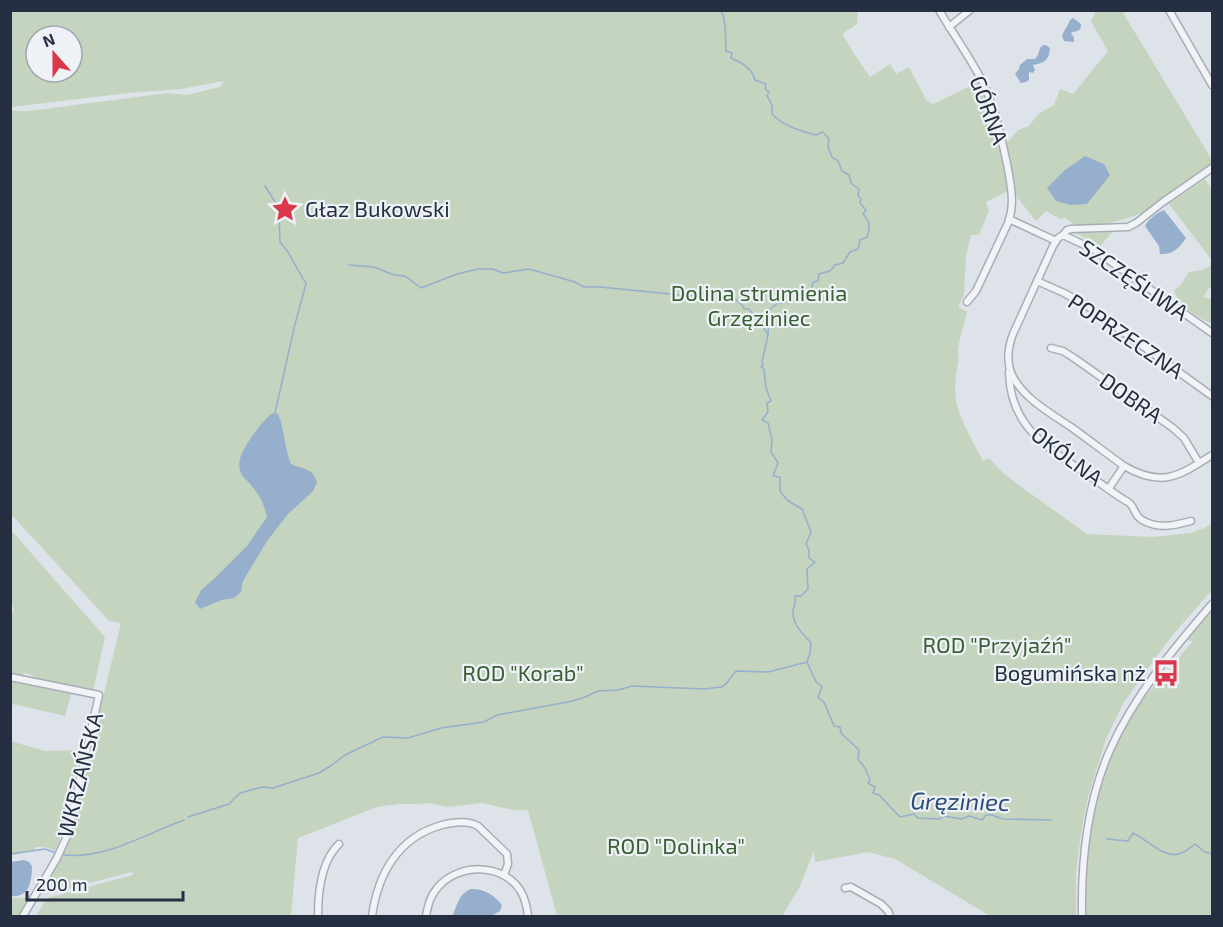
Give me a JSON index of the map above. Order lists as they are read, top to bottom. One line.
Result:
{"streets":{"street":["GÓRNA","SZCZĘŚLIWA","POPRZECZNA","DOBRA","OKÓLNA","WKRZAŃSKA"]},"crossings":[["SZCZĘŚLIWA","OKÓLNA"],["POPRZECZNA","OKÓLNA"],["DOBRA","OKÓLNA"]],"water":["Gręziniec"],"parks":["Dolina strumienia Grzęziniec","ROD \"Przyjaźń\"","ROD \"Korab\"","ROD \"Dolinka\""],"places":{"place":["Głaz Bukowski"],"bus stop":["Bogumińska nż"]},"scale_bar":"200 m","north":"top"}
